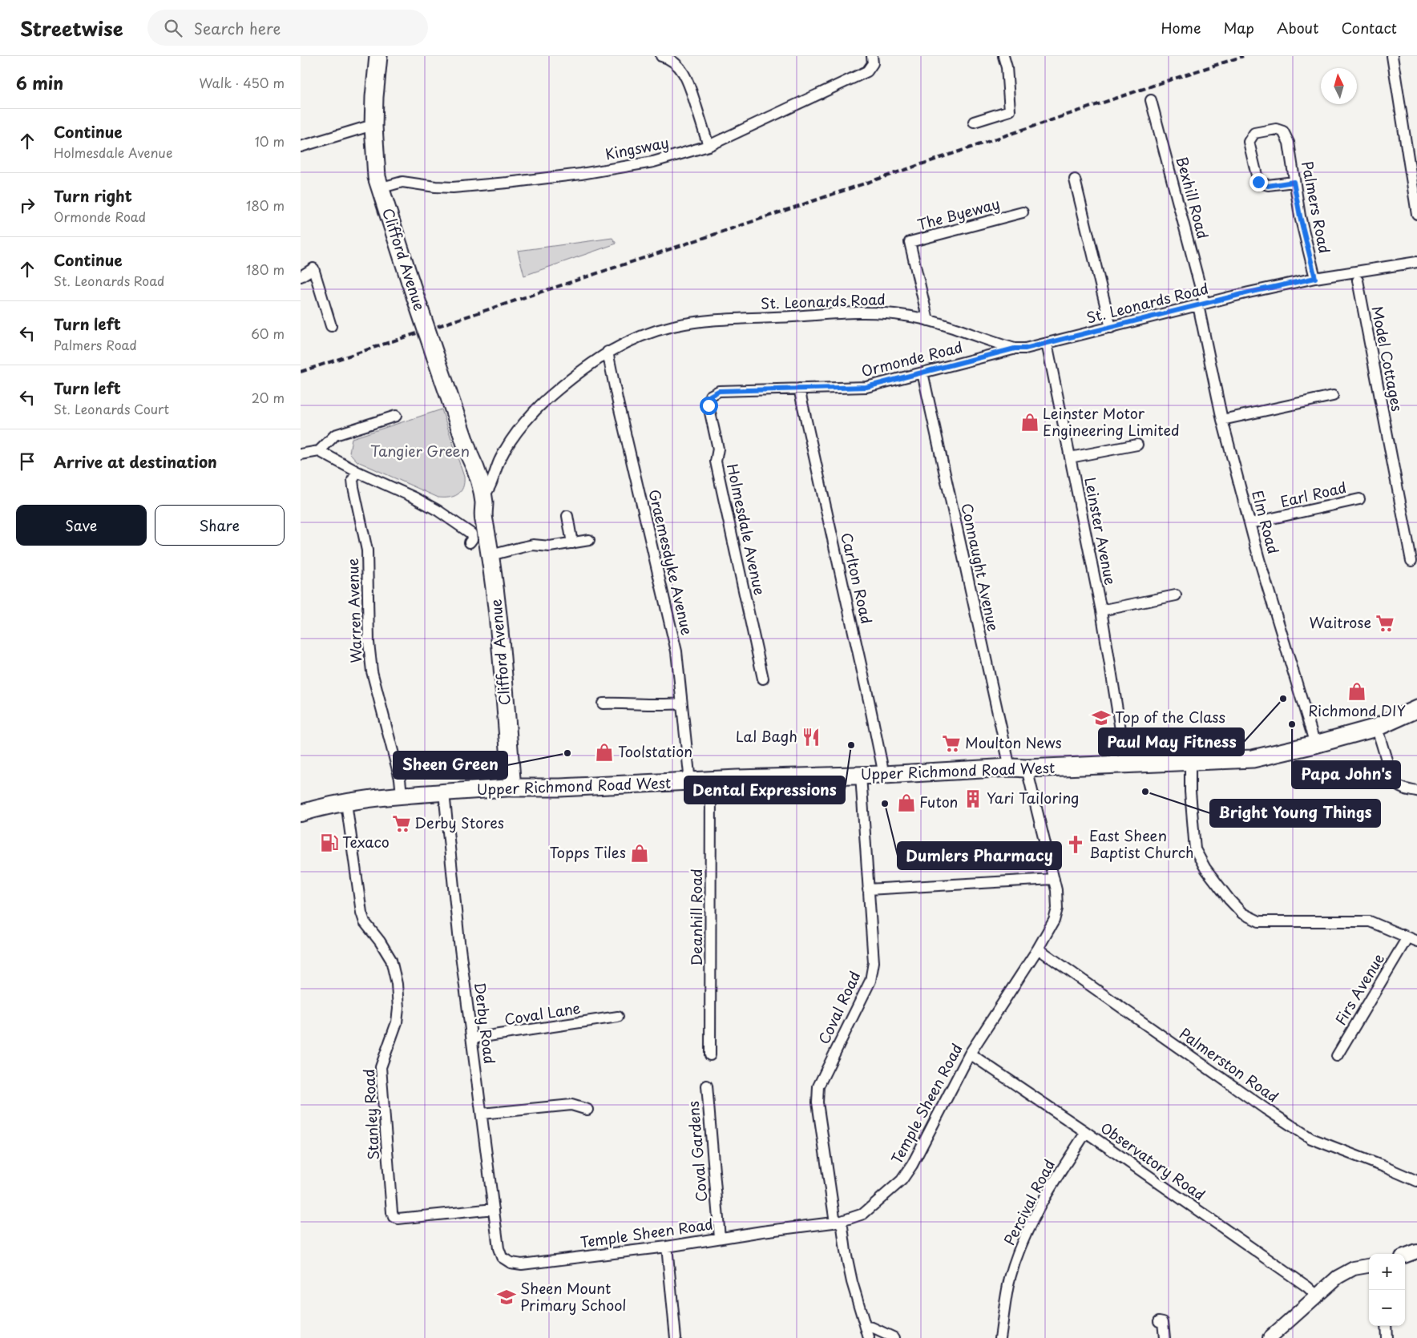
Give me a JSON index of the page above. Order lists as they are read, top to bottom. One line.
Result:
{"streets":{"highway":["Clifford Avenue","Upper Richmond Road West"],"street":["Kingsway","Bexhill Road","Palmers Road","The Byeway","St. Leonards Road","Model Cottages","Ormonde Road","Earl Road","Elm Road","Holmesdale Avenue","Leinster Avenue","Graemesdyke Avenue","Connaught Avenue","Carlton Road","Warren Avenue","Deanhill Road","Firs Avenue","Coval Road","Coval Lane","Derby Road","Palmerston Road","Temple Sheen Road","Stanley Road","Coval Gardens","Observatory Road","Percival Road"]},"crossings":[["Kingsway","Clifford Avenue"],["Bexhill Road","St. Leonards Road"],["Bexhill Road","Elm Road"],["Palmers Road","St. Leonards Road"],["The Byeway","St. Leonards Road"],["Clifford Avenue","St. Leonards Road"],["Clifford Avenue","Upper Richmond Road West"],["St. Leonards Road","Ormonde Road"],["St. Leonards Road","Elm Road"],["St. Leonards Road","Leinster Avenue"],["St. Leonards Road","Graemesdyke Avenue"],["Ormonde Road","Holmesdale Avenue"],["Ormonde Road","Connaught Avenue"],["Ormonde Road","Carlton Road"],["Earl Road","Elm Road"],["Elm Road","Upper Richmond Road West"],["Leinster Avenue","Upper Richmond Road West"],["Graemesdyke Avenue","Upper Richmond Road West"],["Connaught Avenue","Upper Richmond Road West"],["Connaught Avenue","Temple Sheen Road"],["Carlton Road","Upper Richmond Road West"],["Warren Avenue","Upper Richmond Road West"],["Upper Richmond Road West","Deanhill Road"],["Upper Richmond Road West","Coval Road"],["Upper Richmond Road West","Derby Road"],["Upper Richmond Road West","Temple Sheen Road"],["Upper Richmond Road West","Stanley Road"],["Coval Road","Temple Sheen Road"],["Coval Lane","Derby Road"],["Derby Road","Temple Sheen Road"],["Derby Road","Stanley Road"],["Palmerston Road","Temple Sheen Road"],["Temple Sheen Road","Coval Gardens"],["Temple Sheen Road","Observatory Road"],["Observatory Road","Percival Road"]],"parks":["Tangier Green"],"places":{"shop":["Leinster Motor Engineering Limited","Richmond DIY","Toolstation","Futon","Topps Tiles"],"supermarket":["Waitrose","Moulton News","Derby Stores"],"other":["Paul May Fitness","Papa John's","Dental Expressions","Sheen Green","Bright Young Things","Dumlers Pharmacy"],"school or university":["Top of the Class","Sheen Mount Primary School"],"restaurant":["Lal Bagh"],"building":["Yari Tailoring"],"fuel station":["Texaco"],"church":["East Sheen Baptist Church"]},"north":"top","page":{"header":"Streetwise","search":"Search here","nav":["Home","Map","About","Contact"],"heading":["6 min","Walk · 450 m"],"list":[["Continue","Holmesdale Avenue","10 m"],["Turn right","Ormonde Road","180 m"],["Continue","St. Leonards Road","180 m"],["Turn left","Palmers Road","60 m"],["Turn left","St. Leonards Court","20 m"],"Arrive at destination"],"buttons":["Save","Share"],"map_buttons":["+","−"]}}
